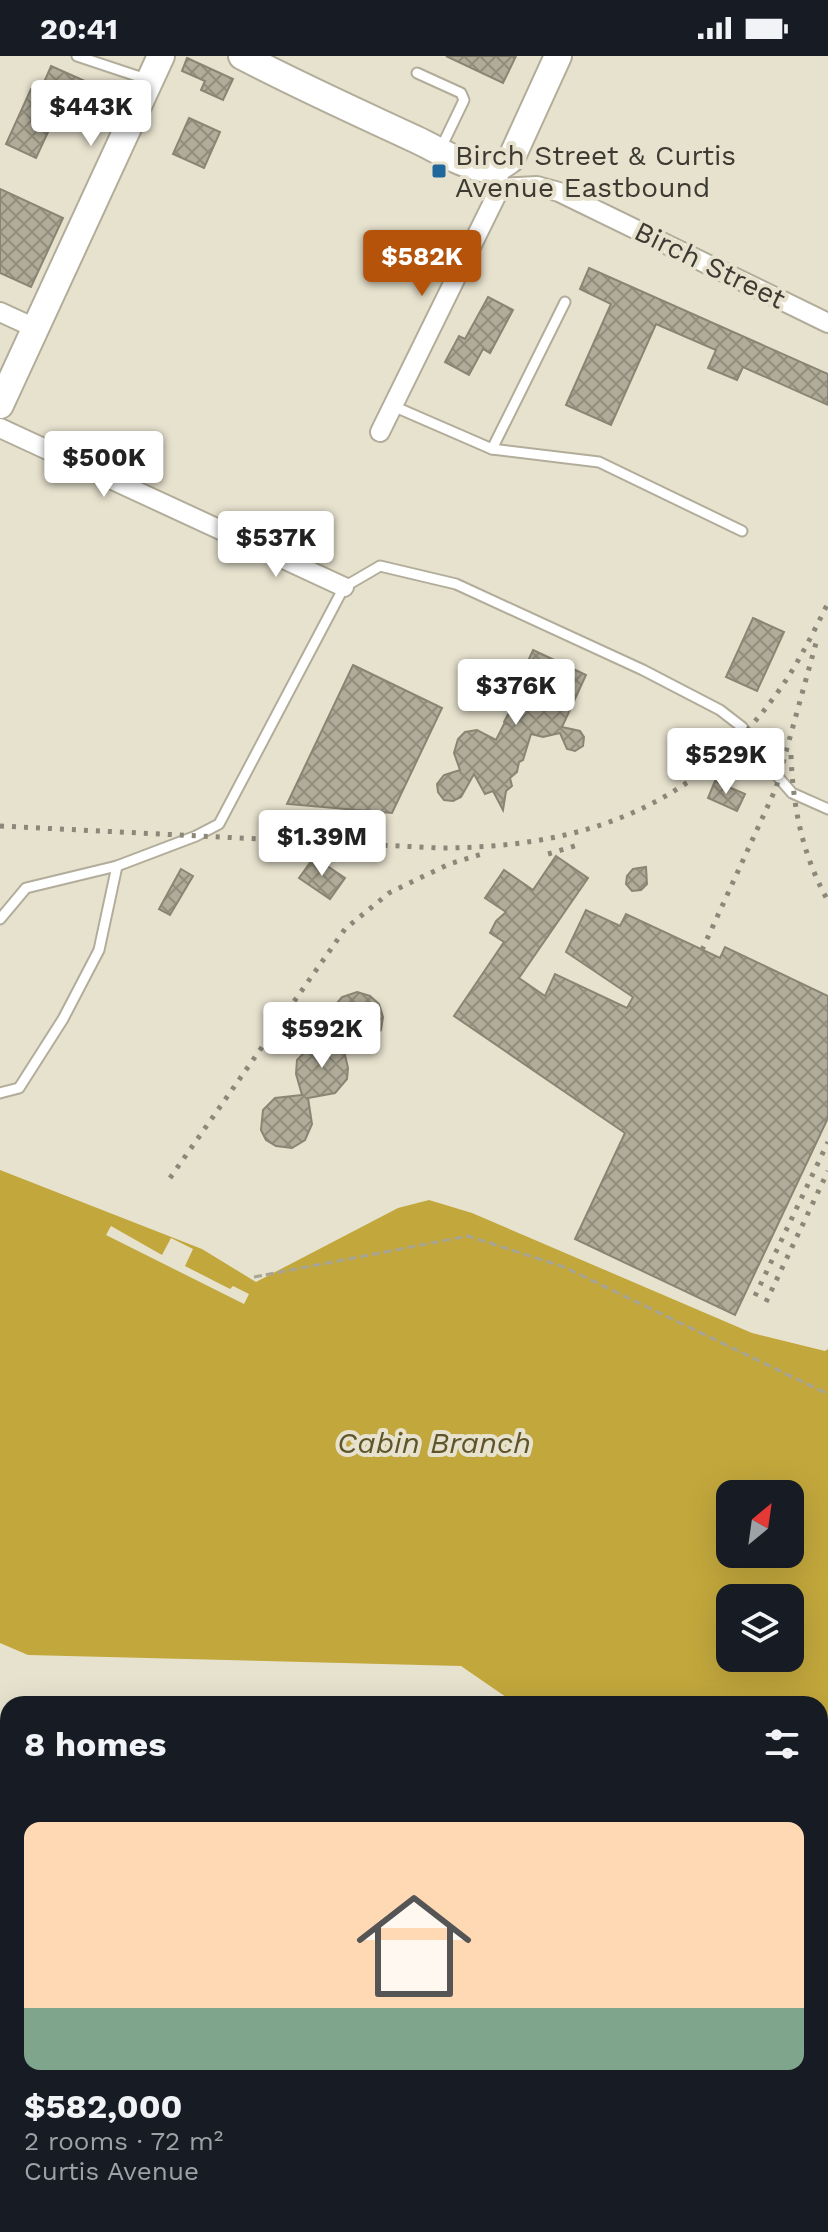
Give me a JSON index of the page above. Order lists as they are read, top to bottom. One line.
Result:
{"streets":{"main road":["Birch Street"]},"water":["Cabin Branch"],"places":{"transit":["Birch Street & Curtis Avenue Eastbound"]},"north":"top right","page":{"status":"20:41","price":["$443K","$582K","$500K","$537K","$376K","$529K","$1.39M","$592K"],"heading":"8 homes","list":[{"name":"$582,000","note":"2 rooms · 72 m² · Curtis Avenue"}]}}
